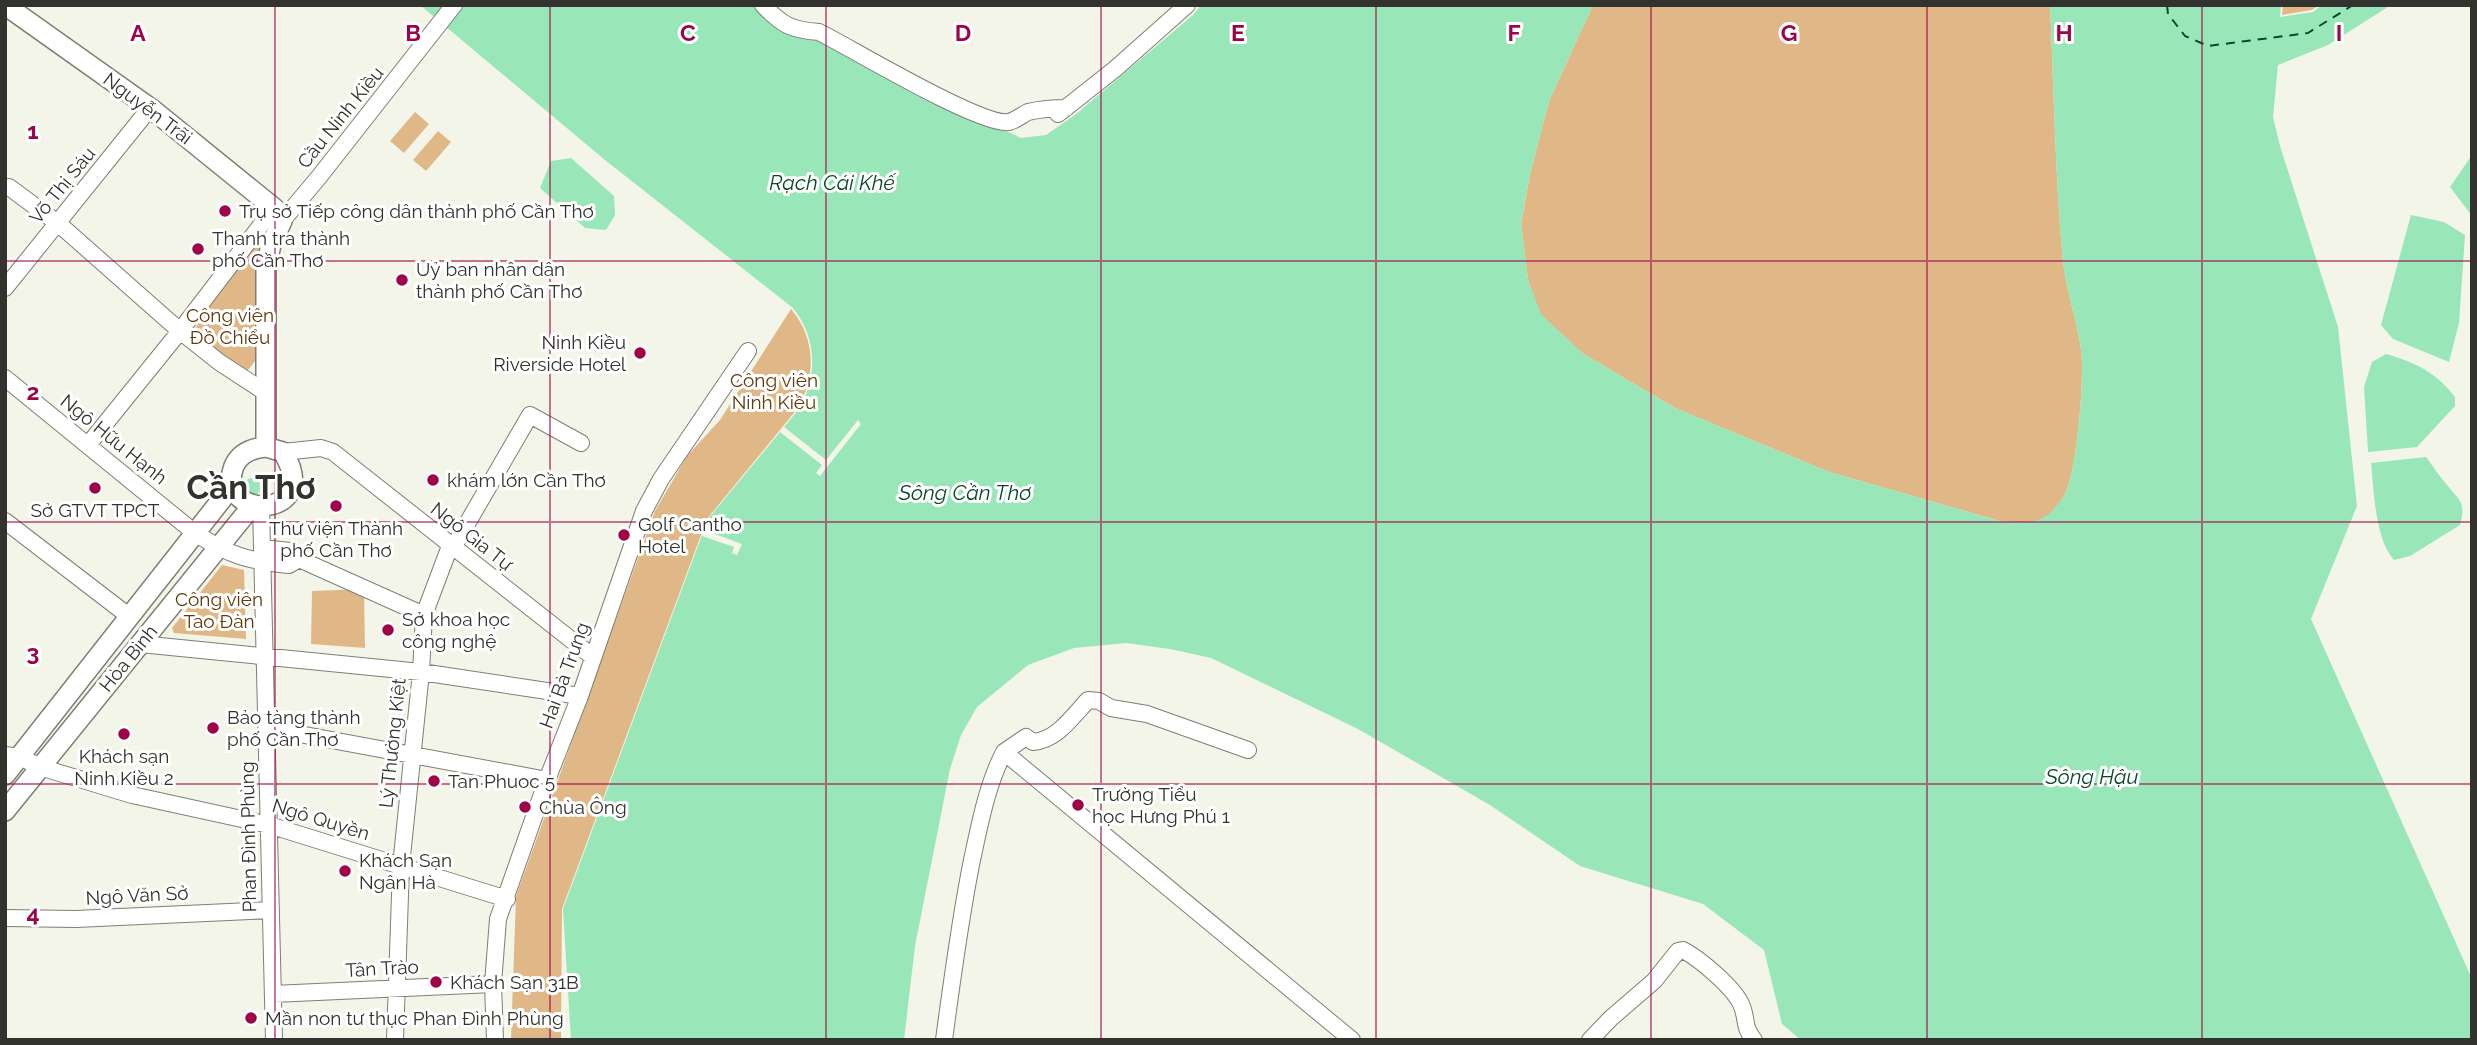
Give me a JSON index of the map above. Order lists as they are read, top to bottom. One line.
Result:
{"streets":{"main road":["Nguyễn Trãi","Hòa Bình"],"street":["Cầu Ninh Kiều","Võ Thị Sáu","Ngô Hữu Hạnh","Ngô Gia Tự","Hai Bà Trưng","Lý Thường Kiệt","Ngô Quyền","Phan Đình Phùng","Ngô Văn Sở","Tân Trào"]},"crossings":[["Nguyễn Trãi","Cầu Ninh Kiều"],["Nguyễn Trãi","Võ Thị Sáu"],["Cầu Ninh Kiều","Ngô Hữu Hạnh"],["Ngô Hữu Hạnh","Hòa Bình"],["Ngô Hữu Hạnh","Phan Đình Phùng"],["Ngô Gia Tự","Hòa Bình"],["Ngô Gia Tự","Hai Bà Trưng"],["Ngô Gia Tự","Lý Thường Kiệt"],["Ngô Gia Tự","Phan Đình Phùng"],["Hòa Bình","Ngô Quyền"],["Hòa Bình","Phan Đình Phùng"],["Hai Bà Trưng","Ngô Quyền"],["Hai Bà Trưng","Tân Trào"],["Lý Thường Kiệt","Ngô Quyền"],["Lý Thường Kiệt","Tân Trào"],["Ngô Quyền","Phan Đình Phùng"],["Phan Đình Phùng","Ngô Văn Sở"],["Phan Đình Phùng","Tân Trào"]],"districts":["Cần Thơ"],"water":["Rạch Cái Khế","Sông Cần Thơ","Sông Hậu"],"parks":["Công viên Đồ Chiểu","Công viên Ninh Kiều","Công viên Tao Đàn"],"places":["Trụ sở Tiếp công dân thành phố Cần Thơ","Thanh tra thành phố Cần Thơ","Uỷ ban nhân dân thành phố Cần Thơ","Ninh Kiều Riverside Hotel","khám lớn Cần Thơ","Sở GTVT TPCT","Thư viện Thành phố Cần Thơ","Golf Cantho Hotel","Sở khoa học công nghệ","Bảo tàng thành phố Cần Thơ","Khách sạn Ninh Kiều 2","Tan Phuoc 5","Trường Tiểu học Hưng Phú 1","Chùa Ông","Khách Sạn Ngân Hà","Khách Sạn 31B","Mần non tư thục Phan Đình Phùng"],"grid":{"columns":["A","B","C","D","E","F","G","H","I"],"rows":["1","2","3","4"]}}
